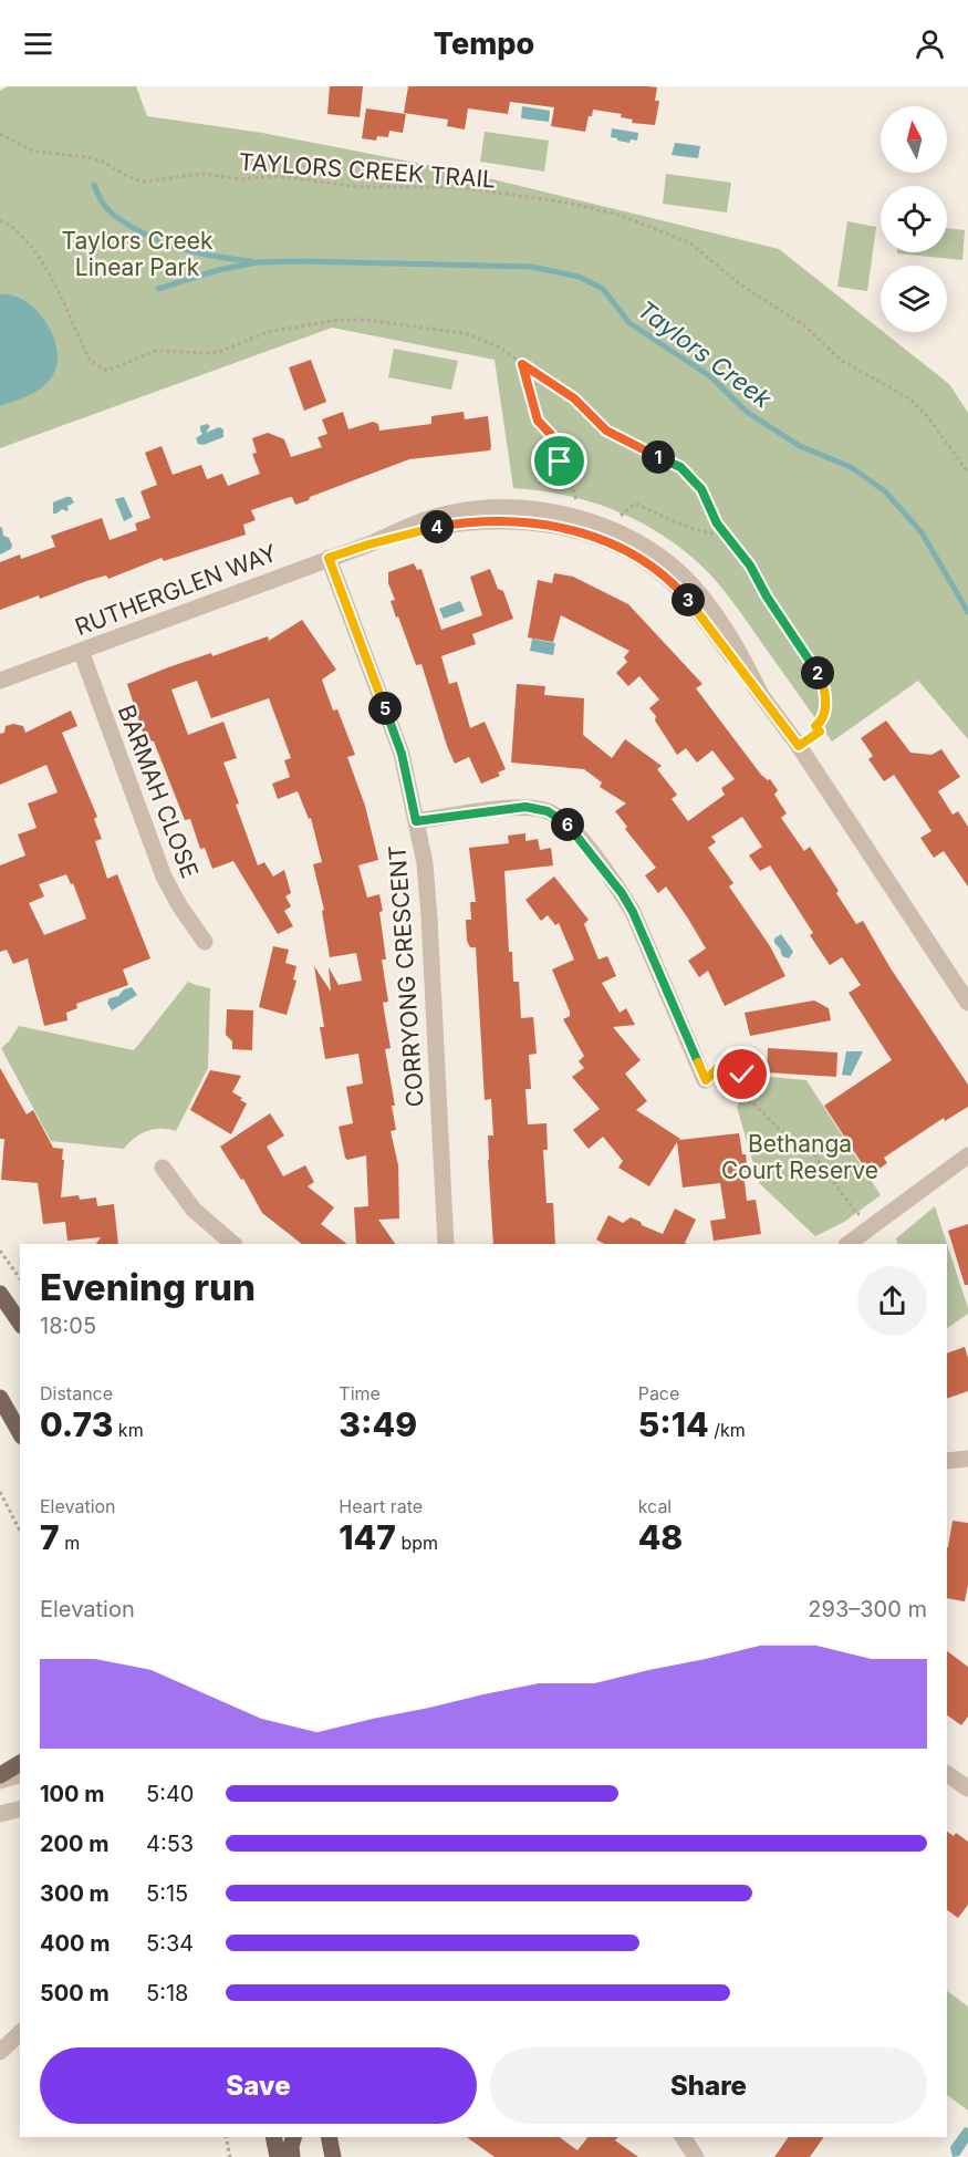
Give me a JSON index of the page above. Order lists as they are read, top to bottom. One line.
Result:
{"streets":{"street":["RUTHERGLEN WAY","BARMAH CLOSE","CORRYONG CRESCENT"],"path":["TAYLORS CREEK TRAIL"]},"crossings":[["RUTHERGLEN WAY","BARMAH CLOSE"],["RUTHERGLEN WAY","CORRYONG CRESCENT"]],"water":["Taylors Creek"],"parks":["Taylors Creek Linear Park","Bethanga Court Reserve"],"north":"top","page":{"header":"Tempo","pins":["1","4","3","2","5","6"],"heading":["Evening run","18:05"],"stats":[["Distance","0.73 km"],["Time","3:49"],["Pace","5:14 /km"],["Elevation","7 m"],["Heart rate","147 bpm"],["kcal","48"]],"chart":["Elevation","293–300 m"],"list":[{"name":"100 m","note":"5:40"},{"name":"200 m","note":"4:53"},{"name":"300 m","note":"5:15"},{"name":"400 m","note":"5:34"},{"name":"500 m","note":"5:18"}],"buttons":["Save","Share"]}}
